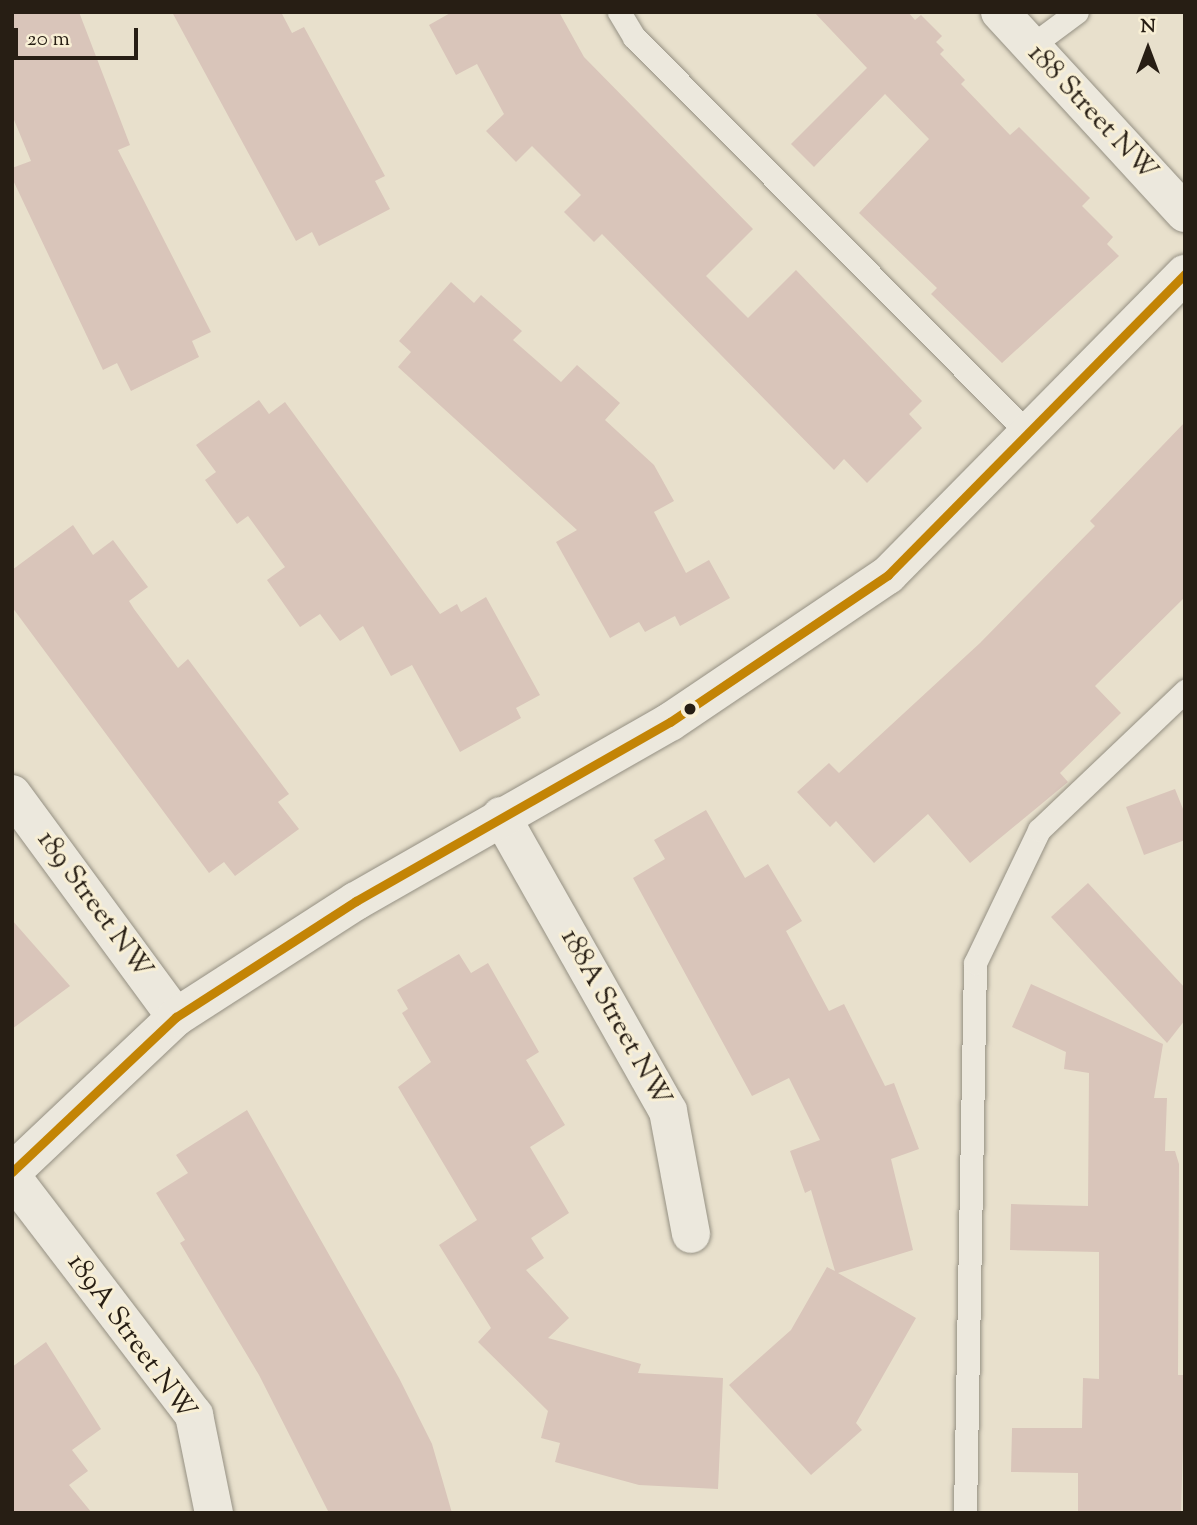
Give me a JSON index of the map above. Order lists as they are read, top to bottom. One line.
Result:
{"streets":{"street":["188 Street NW","189 Street NW","188A Street NW","189A Street NW"]},"scale_bar":"20 m","north":"top"}
